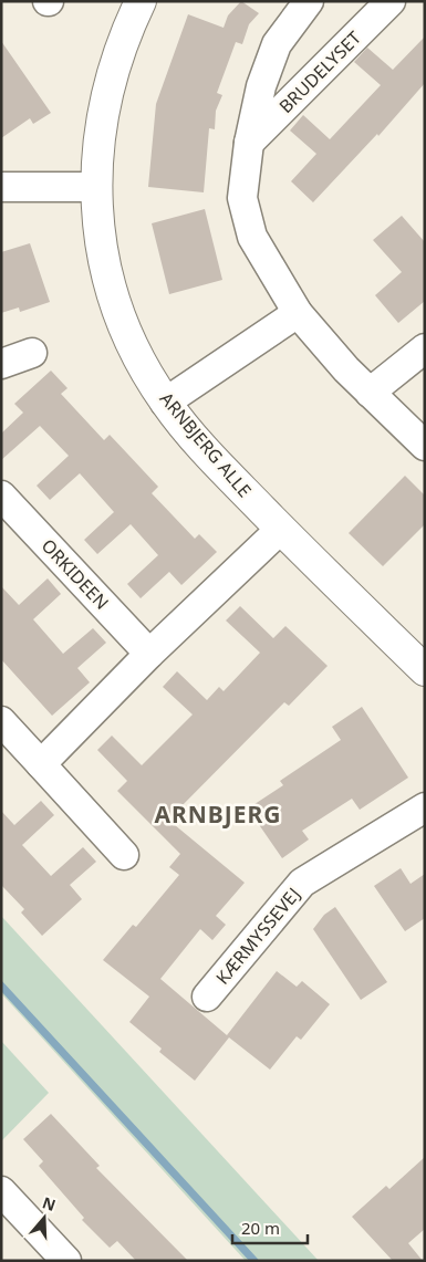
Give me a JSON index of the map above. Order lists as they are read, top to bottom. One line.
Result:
{"streets":{"street":["BRUDELYSET","ARNBJERG ALLE","ORKIDEEN","KÆRMYSSEVEJ"]},"districts":["ARNBJERG"],"scale_bar":"20 m","north":"top"}
